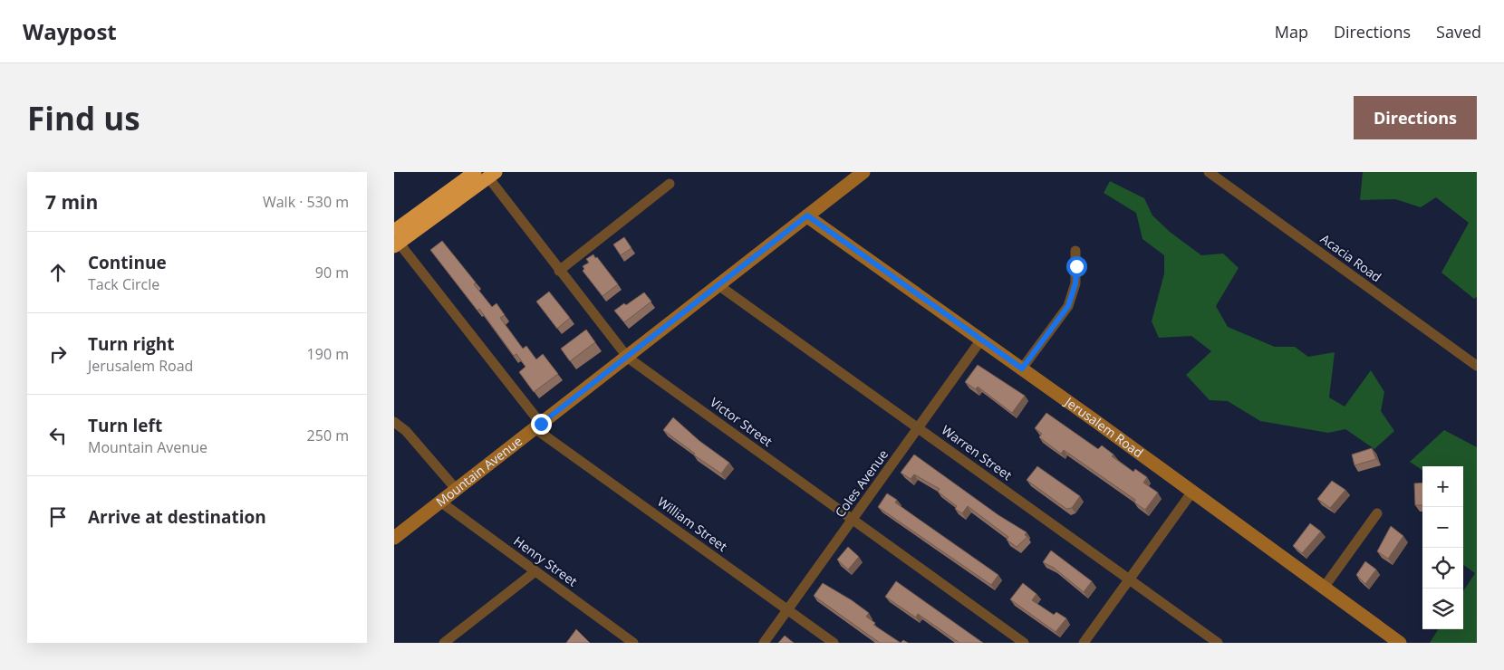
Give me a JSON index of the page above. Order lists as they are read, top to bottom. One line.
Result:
{"streets":{"street":["Acacia Road","Victor Street","Jerusalem Road","Warren Street","Mountain Avenue","Coles Avenue","William Street","Henry Street"]},"crossings":[["Victor Street","Mountain Avenue"],["Victor Street","Coles Avenue"],["Jerusalem Road","Mountain Avenue"],["Jerusalem Road","Coles Avenue"],["Warren Street","Mountain Avenue"],["Warren Street","Coles Avenue"],["Mountain Avenue","William Street"],["Mountain Avenue","Henry Street"],["Coles Avenue","William Street"]],"page":{"header":"Waypost","nav":["Map","Directions","Saved"],"buttons":"Directions","title":"Find us","heading":["7 min","Walk · 530 m"],"list":[["Continue","Tack Circle","90 m"],["Turn right","Jerusalem Road","190 m"],["Turn left","Mountain Avenue","250 m"],"Arrive at destination"],"map_buttons":["+","−"]}}
